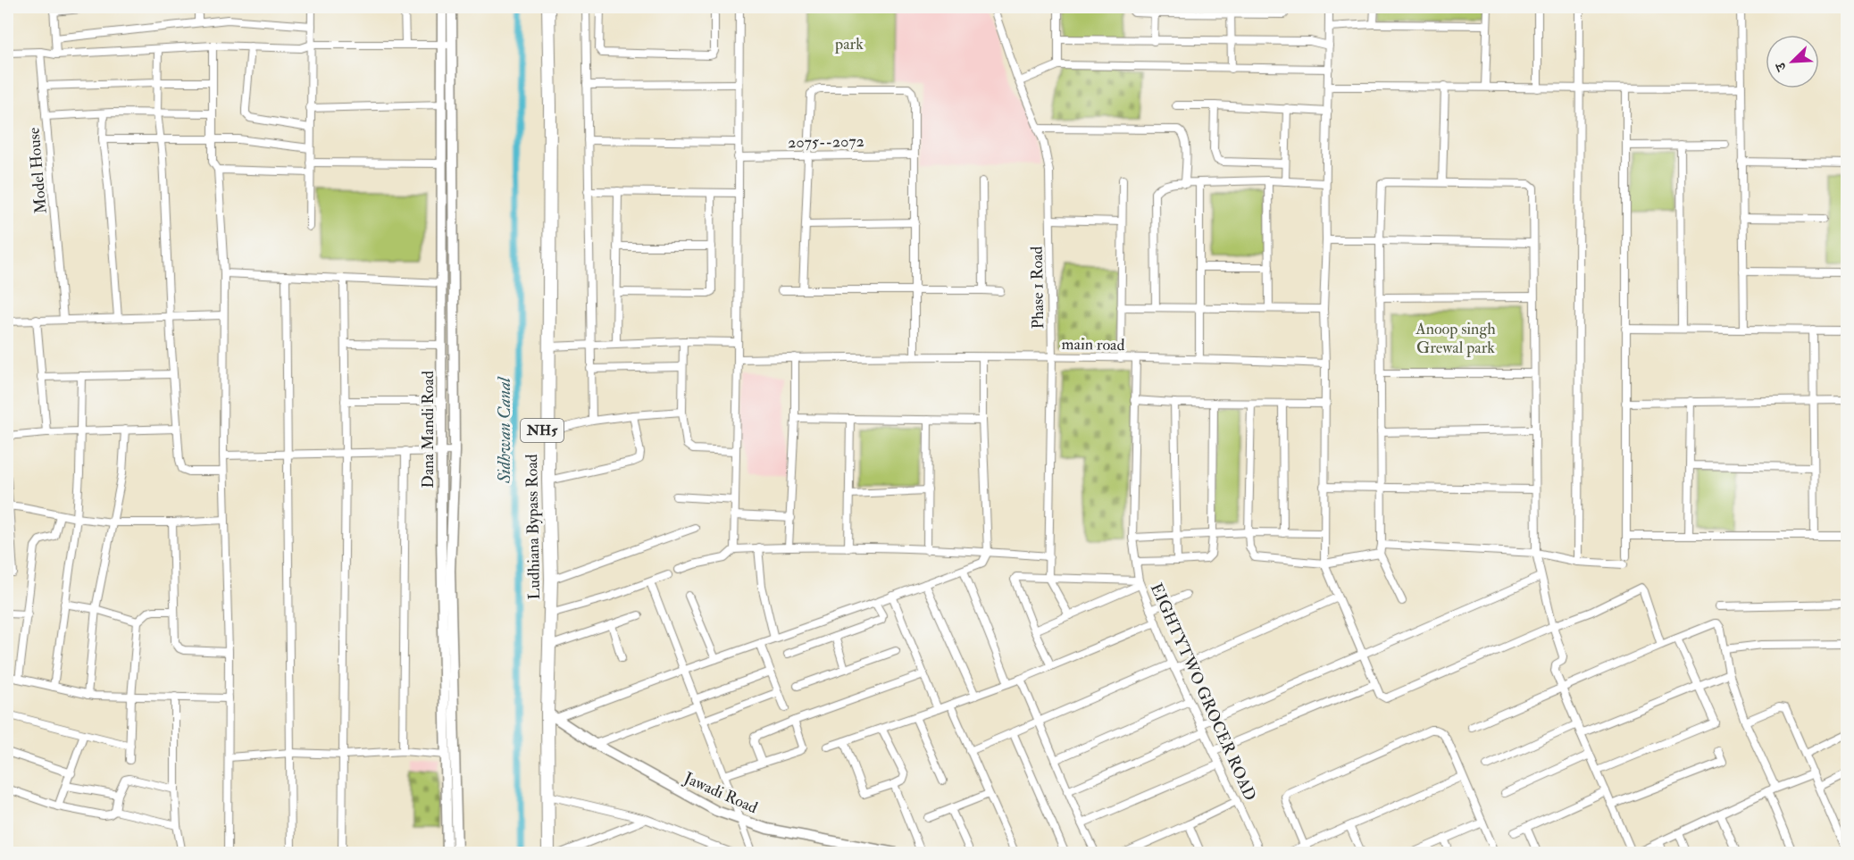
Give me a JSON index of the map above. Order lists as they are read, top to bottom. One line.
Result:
{"streets":{"highway":["NH5","Ludhiana Bypass Road"],"street":["2075--2072","Model House","Phase 1 Road","main road","Dana Mandi Road","EIGHTYTWO GROCER ROAD","Jawadi Road"]},"crossings":[["Phase 1 Road","main road"],["main road","EIGHTYTWO GROCER ROAD"],["Ludhiana Bypass Road","Jawadi Road"]],"water":["Sidhwan Canal"],"parks":["park","Anoop singh Grewal park"],"north":"bottom left"}
